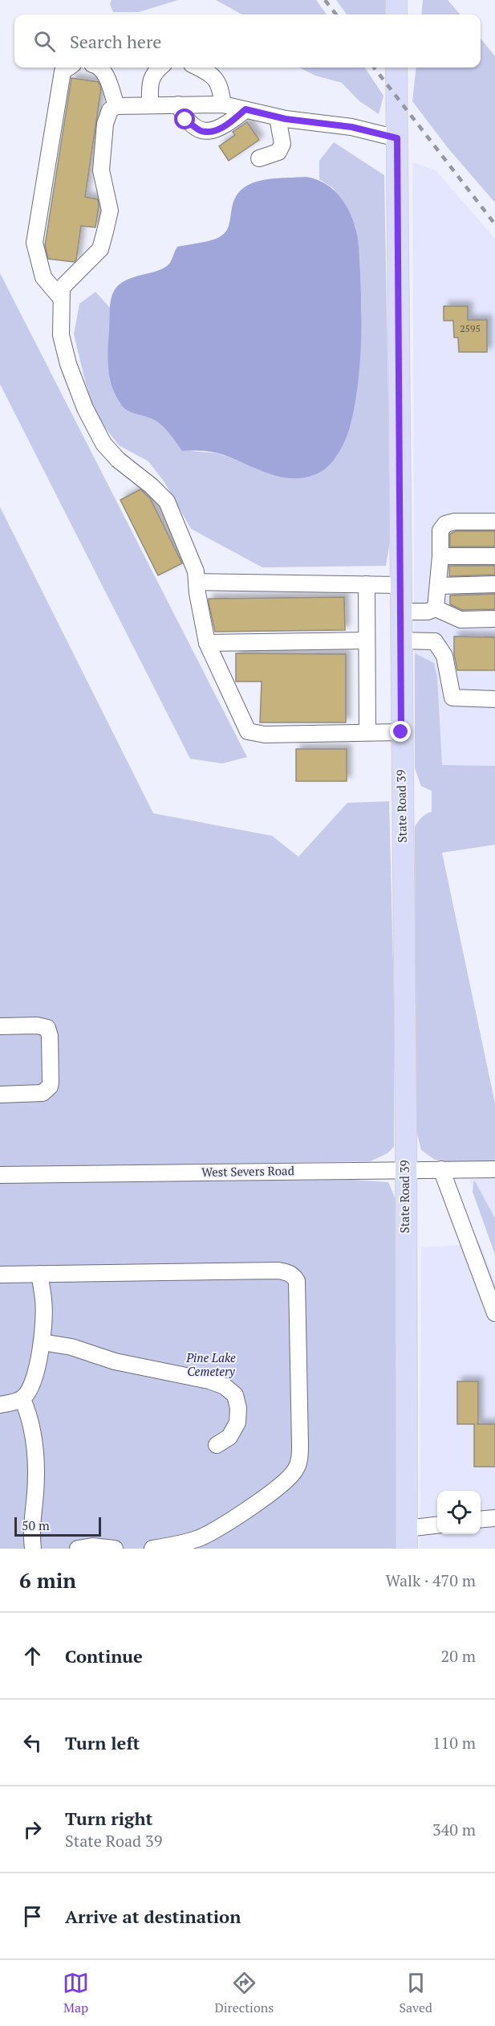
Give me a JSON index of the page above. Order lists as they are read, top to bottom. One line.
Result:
{"streets":{"main road":["State Road 39"],"street":["West Severs Road"]},"crossings":[["State Road 39","West Severs Road"]],"parks":["Pine Lake Cemetery"],"house_numbers":["2595"],"scale_bar":"50 m","page":{"search":"Search here","scale":"50 m","heading":["6 min","Walk · 470 m"],"list":[["Continue","20 m"],["Turn left","110 m"],["Turn right","State Road 39","340 m"],"Arrive at destination"],"nav":["Map","Directions","Saved"]}}
